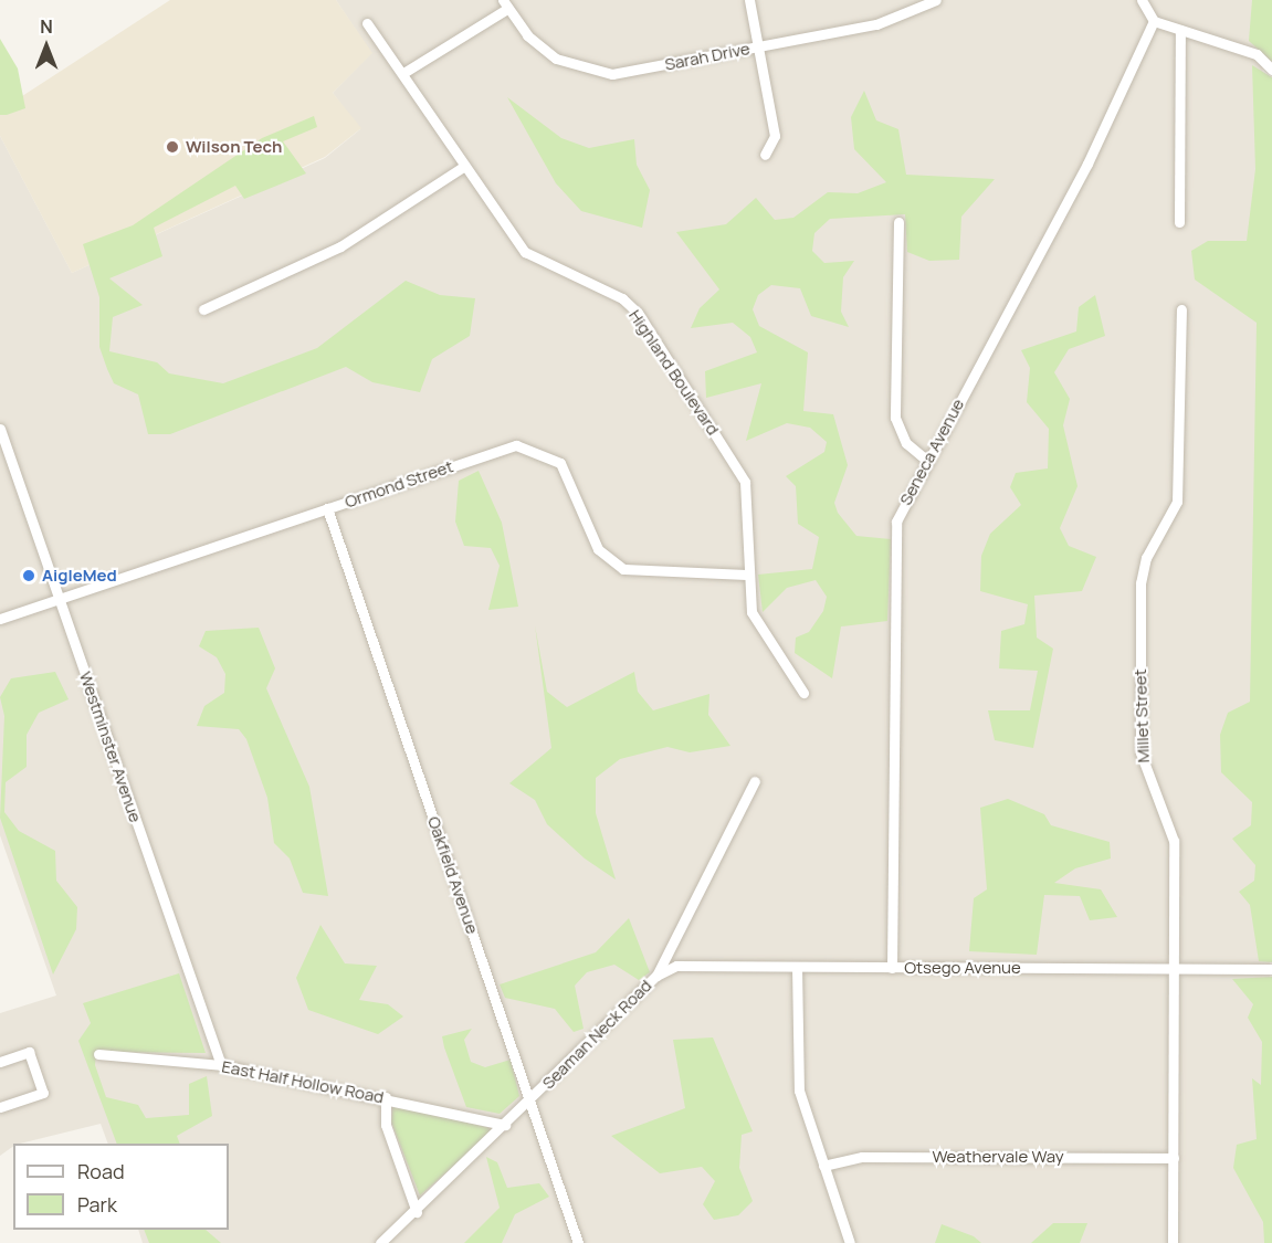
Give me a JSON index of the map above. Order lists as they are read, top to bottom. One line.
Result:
{"streets":{"street":["Sarah Drive","Highland Boulevard","Seneca Avenue","Ormond Street","Millet Street","Westminster Avenue","Oakfield Avenue","Otsego Avenue","Seaman Neck Road","East Half Hollow Road","Weathervale Way"]},"crossings":[["Highland Boulevard","Ormond Street"],["Seneca Avenue","Otsego Avenue"],["Ormond Street","Westminster Avenue"],["Ormond Street","Oakfield Avenue"],["Millet Street","Otsego Avenue"],["Millet Street","Weathervale Way"],["Westminster Avenue","East Half Hollow Road"],["Oakfield Avenue","Seaman Neck Road"],["Otsego Avenue","Seaman Neck Road"],["Seaman Neck Road","East Half Hollow Road"]],"places":["Wilson Tech","AigleMed"],"legend":["Road","Park"],"north":"top"}
